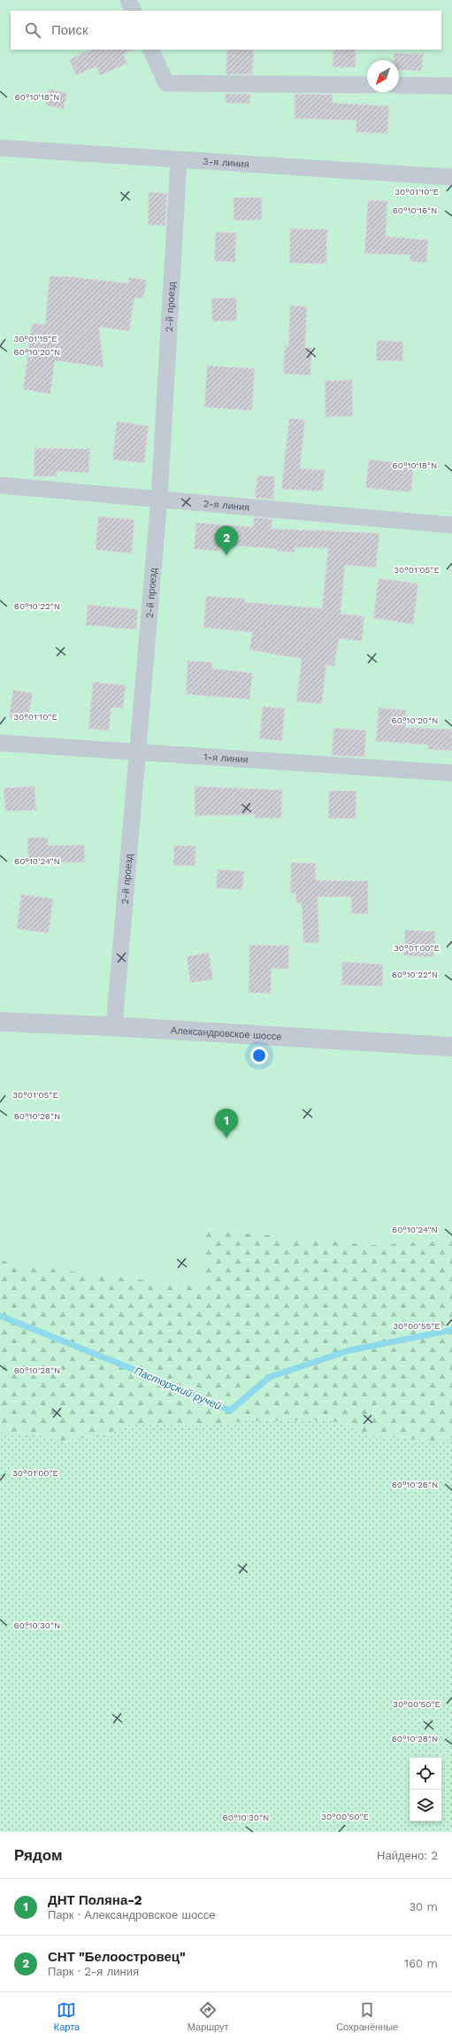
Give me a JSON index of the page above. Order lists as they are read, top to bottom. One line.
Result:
{"streets":{"street":["3-я линия","2-й проезд","2-я линия","1-я линия","Александровское шоссе"]},"crossings":[["3-я линия","2-й проезд"],["2-й проезд","2-я линия"],["2-й проезд","1-я линия"],["2-й проезд","Александровское шоссе"]],"water":["Пасторский ручей"],"north":"bottom left","page":{"search":"Поиск","pins":["2","1"],"heading":["Рядом","Найдено: 2"],"list":[{"mark":"1","name":"ДНТ Поляна-2","note":"Парк · Александровское шоссе","value":"30 m"},{"mark":"2","name":"СНТ \"Белоостровец\"","note":"Парк · 2-я линия","value":"160 m"}],"nav":["Карта","Маршрут","Сохранённые"]},"coordinates":["60°10'18\"N","30°01'10\"E","60°10'16\"N","30°01'15\"E","60°10'20\"N","30°01'05\"E","60°10'22\"N","60°10'24\"N","30°01'00\"E","60°10'26\"N","30°00'55\"E","60°10'28\"N","60°10'30\"N","30°00'50\"E"]}
